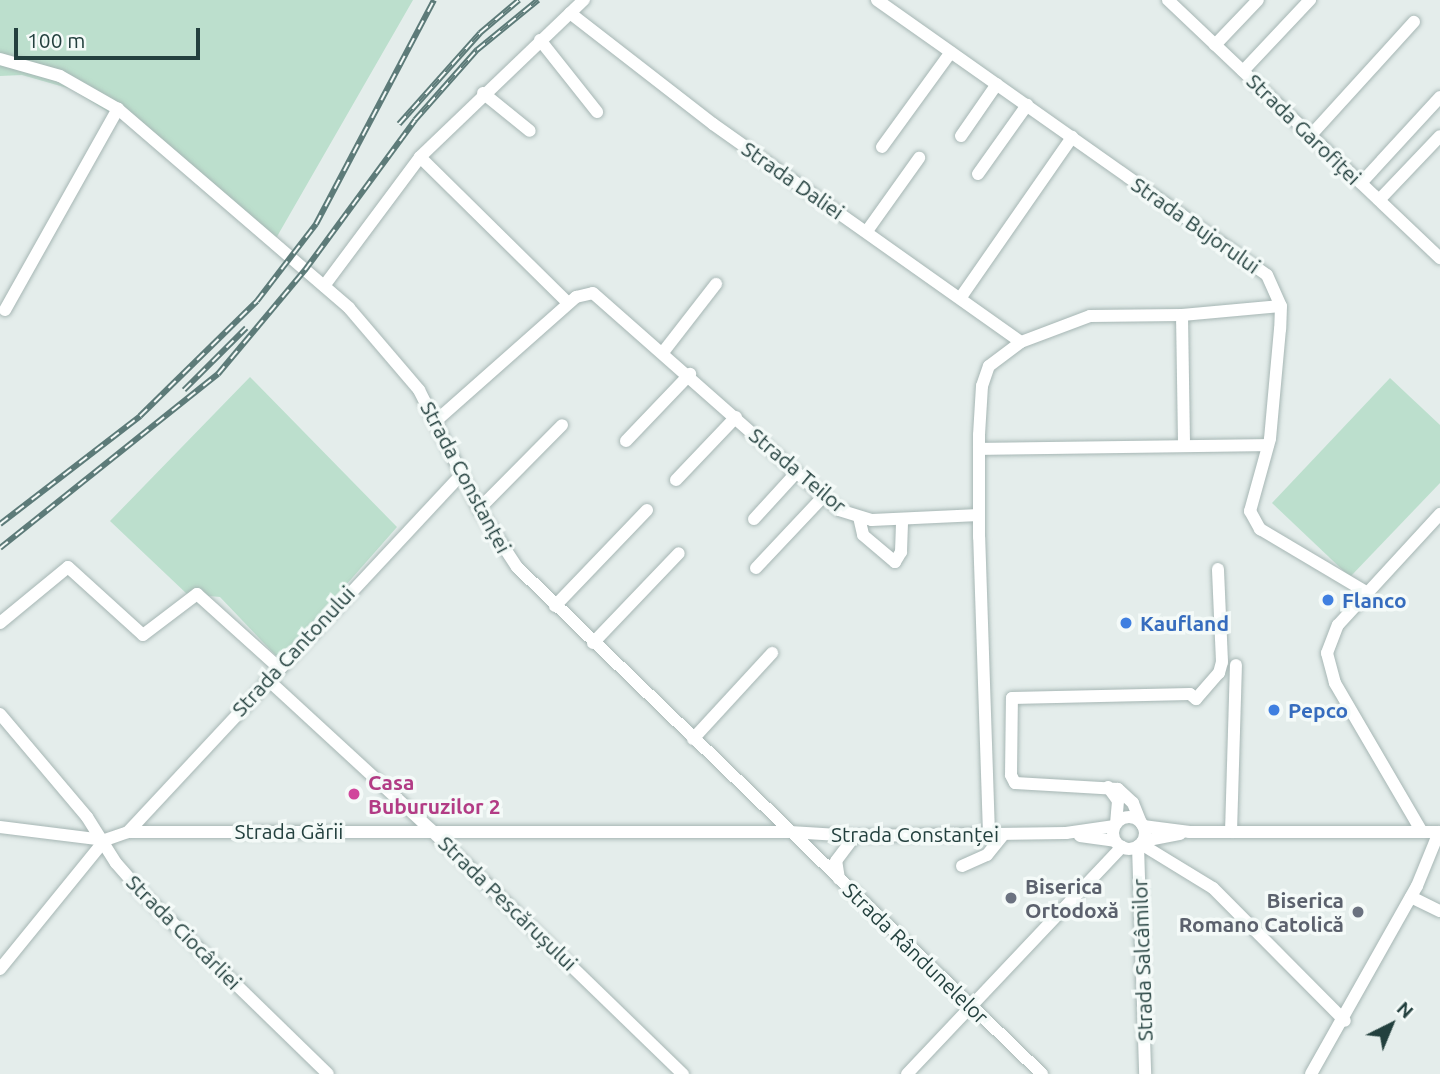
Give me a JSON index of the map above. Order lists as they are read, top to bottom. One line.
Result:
{"streets":{"street":["Strada Garofiței","Strada Daliei","Strada Bujorului","Strada Teilor","Strada Constanței","Strada Cantonului","Strada Gării","Strada Pescărușului","Strada Ciocârliei","Strada Rândunelelor","Strada Salcâmilor"]},"crossings":[["Strada Constanței","Strada Cantonului"],["Strada Constanței","Strada Gării"],["Strada Constanței","Strada Rândunelelor"],["Strada Constanței","Strada Salcâmilor"],["Strada Cantonului","Strada Gării"],["Strada Cantonului","Strada Pescărușului"],["Strada Gării","Strada Pescărușului"],["Strada Gării","Strada Ciocârliei"],["Strada Gării","Strada Rândunelelor"]],"places":["Flanco","Kaufland","Pepco","Casa Buburuzilor 2","Biserica Ortodoxă","Biserica Romano Catolică"],"scale_bar":"100 m","north":"top right"}
